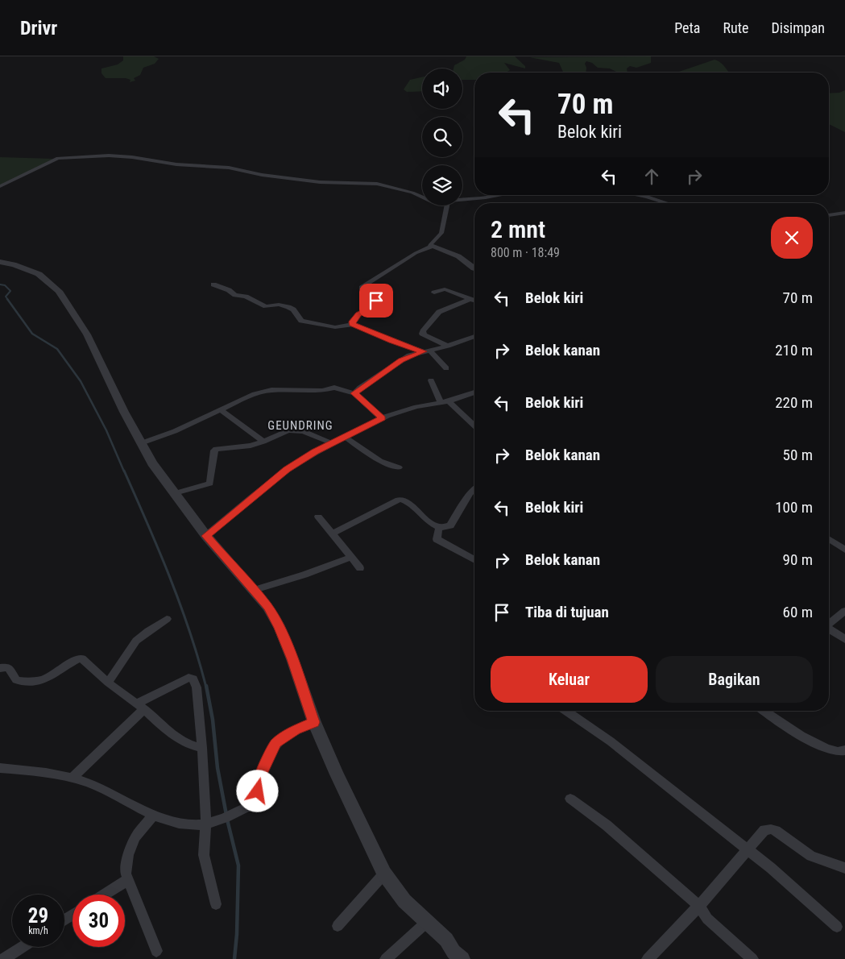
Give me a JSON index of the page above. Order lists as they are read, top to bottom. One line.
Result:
{"districts":["GEUNDRING"],"page":{"header":"Drivr","nav":["Peta","Rute","Disimpan"],"turn":["70 m","Belok kiri"],"heading":["2 mnt","800 m · 18:49"],"list":[{"name":"Belok kiri","value":"70 m"},{"name":"Belok kanan","value":"210 m"},{"name":"Belok kiri","value":"220 m"},{"name":"Belok kanan","value":"50 m"},{"name":"Belok kiri","value":"100 m"},{"name":"Belok kanan","value":"90 m"},{"name":"Tiba di tujuan","value":"60 m"}],"buttons":["Keluar","Bagikan"],"speed":"29 km/h","limit":"30"}}
